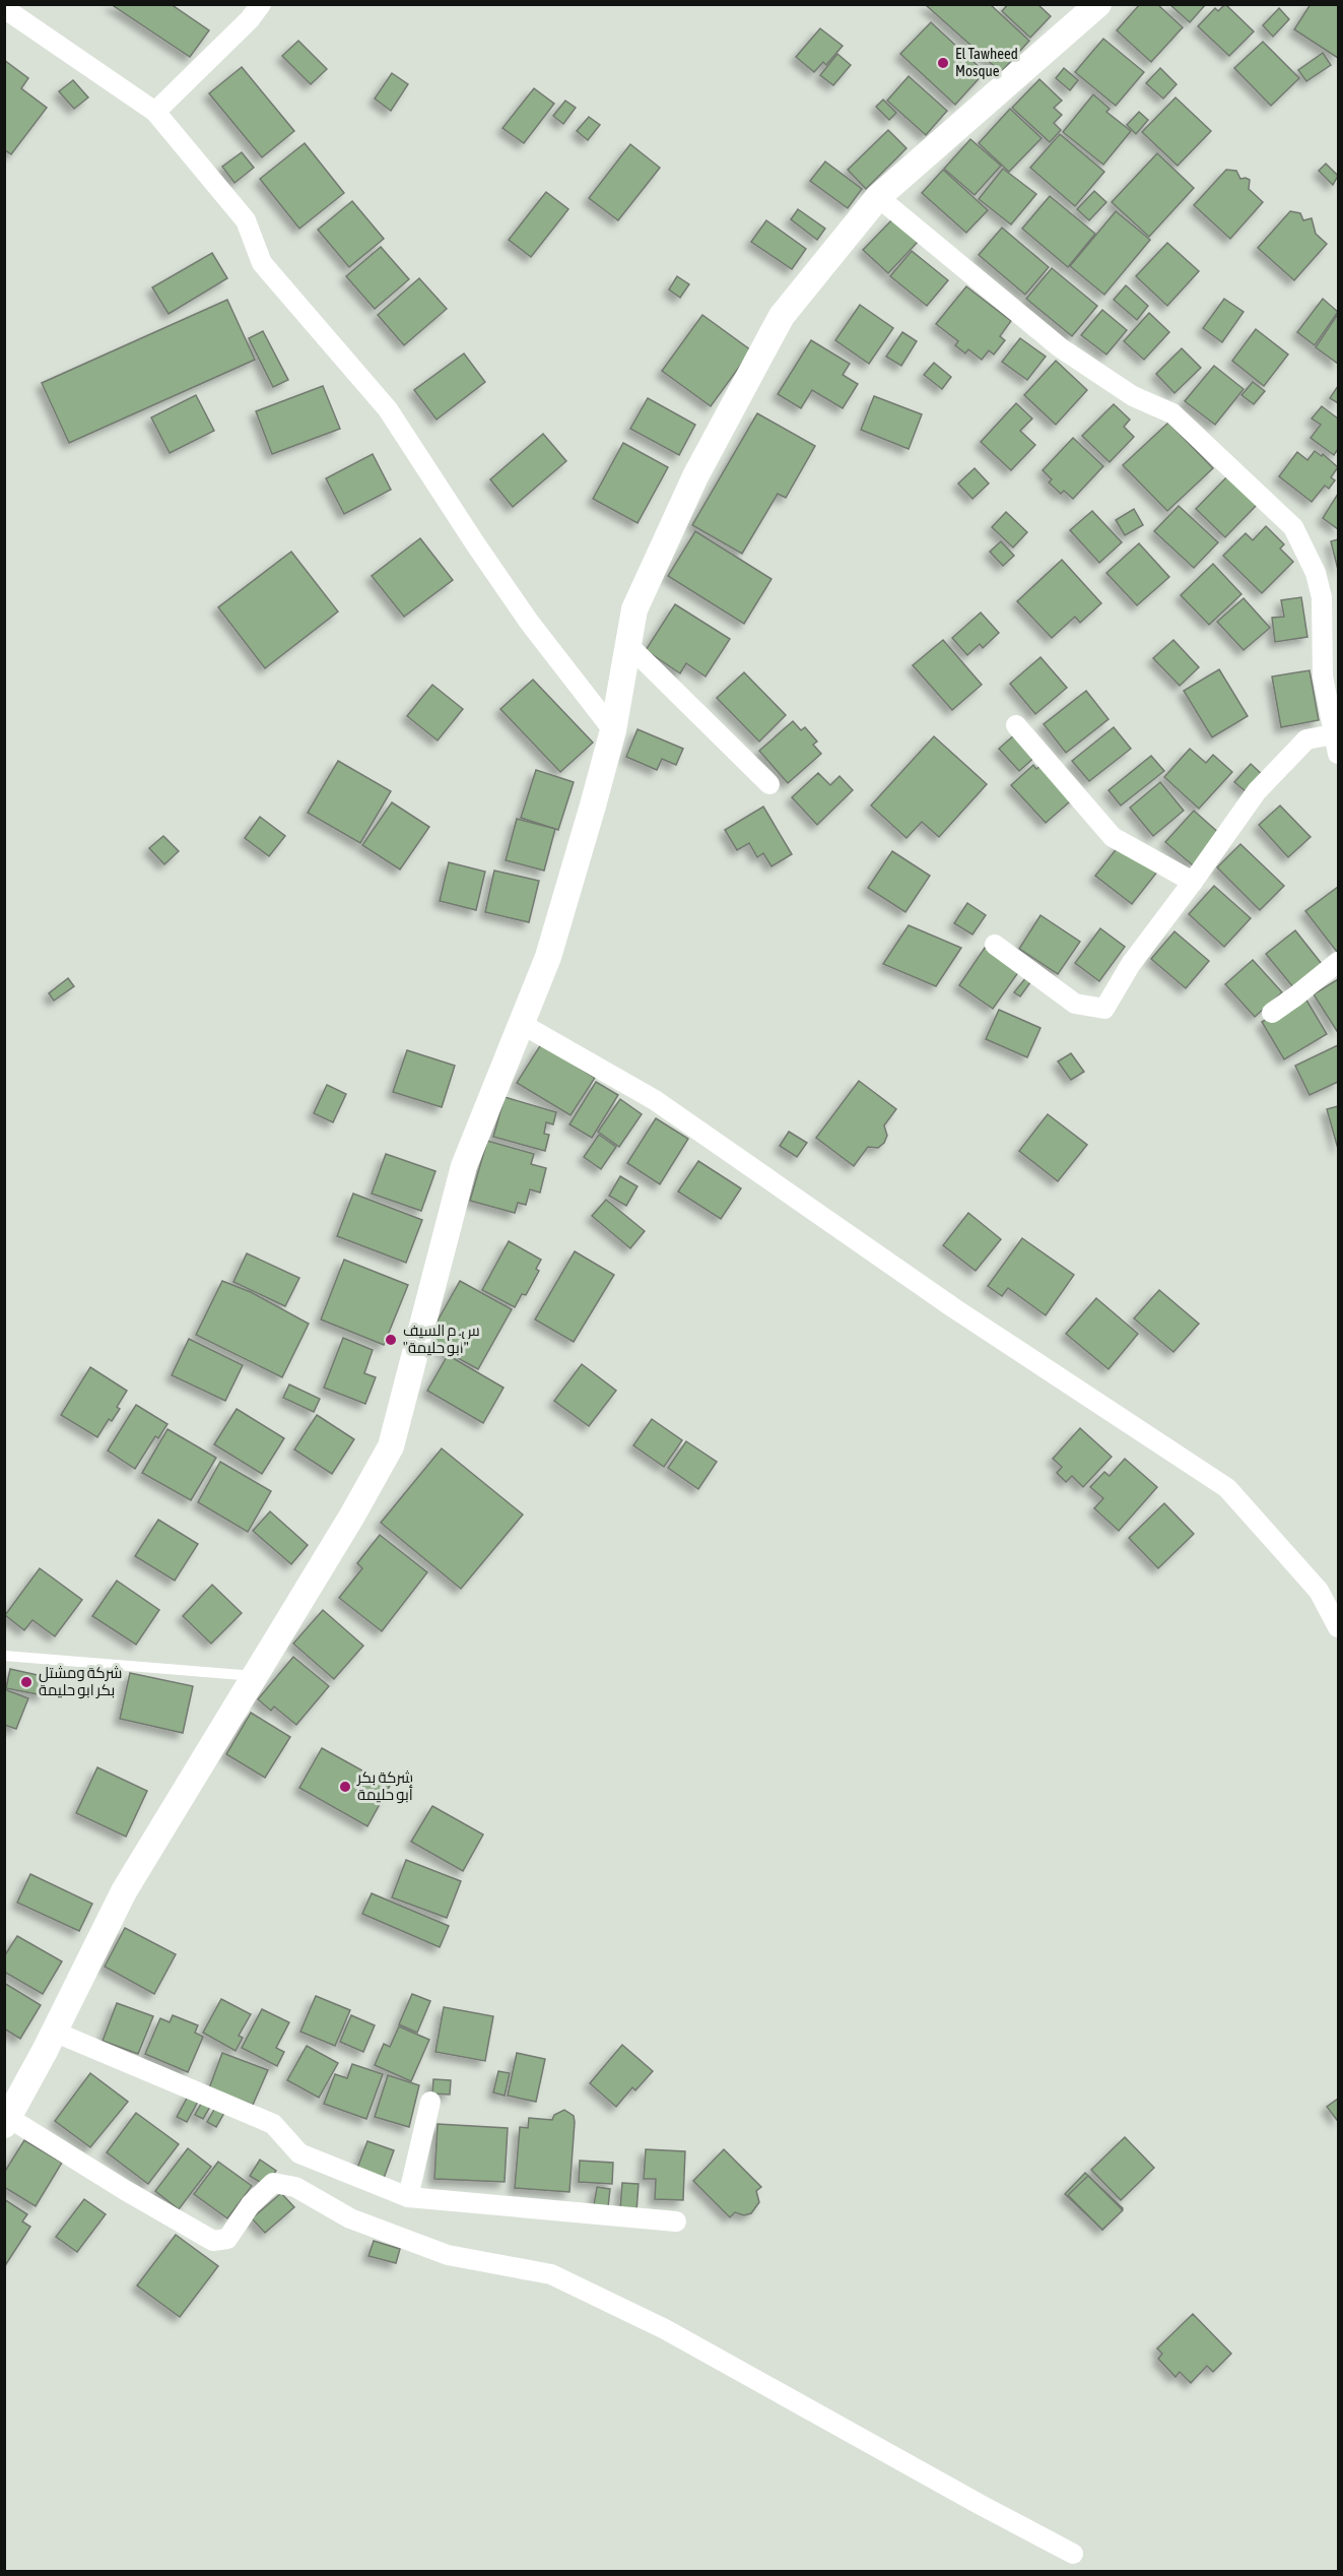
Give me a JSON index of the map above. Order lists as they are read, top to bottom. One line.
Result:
{"places":["El Tawheed Mosque","س. م السيف \"ابو حليمة\"","شركة ومشتل بكر ابو حليمة","شركة بكر أبو حليمة"]}
